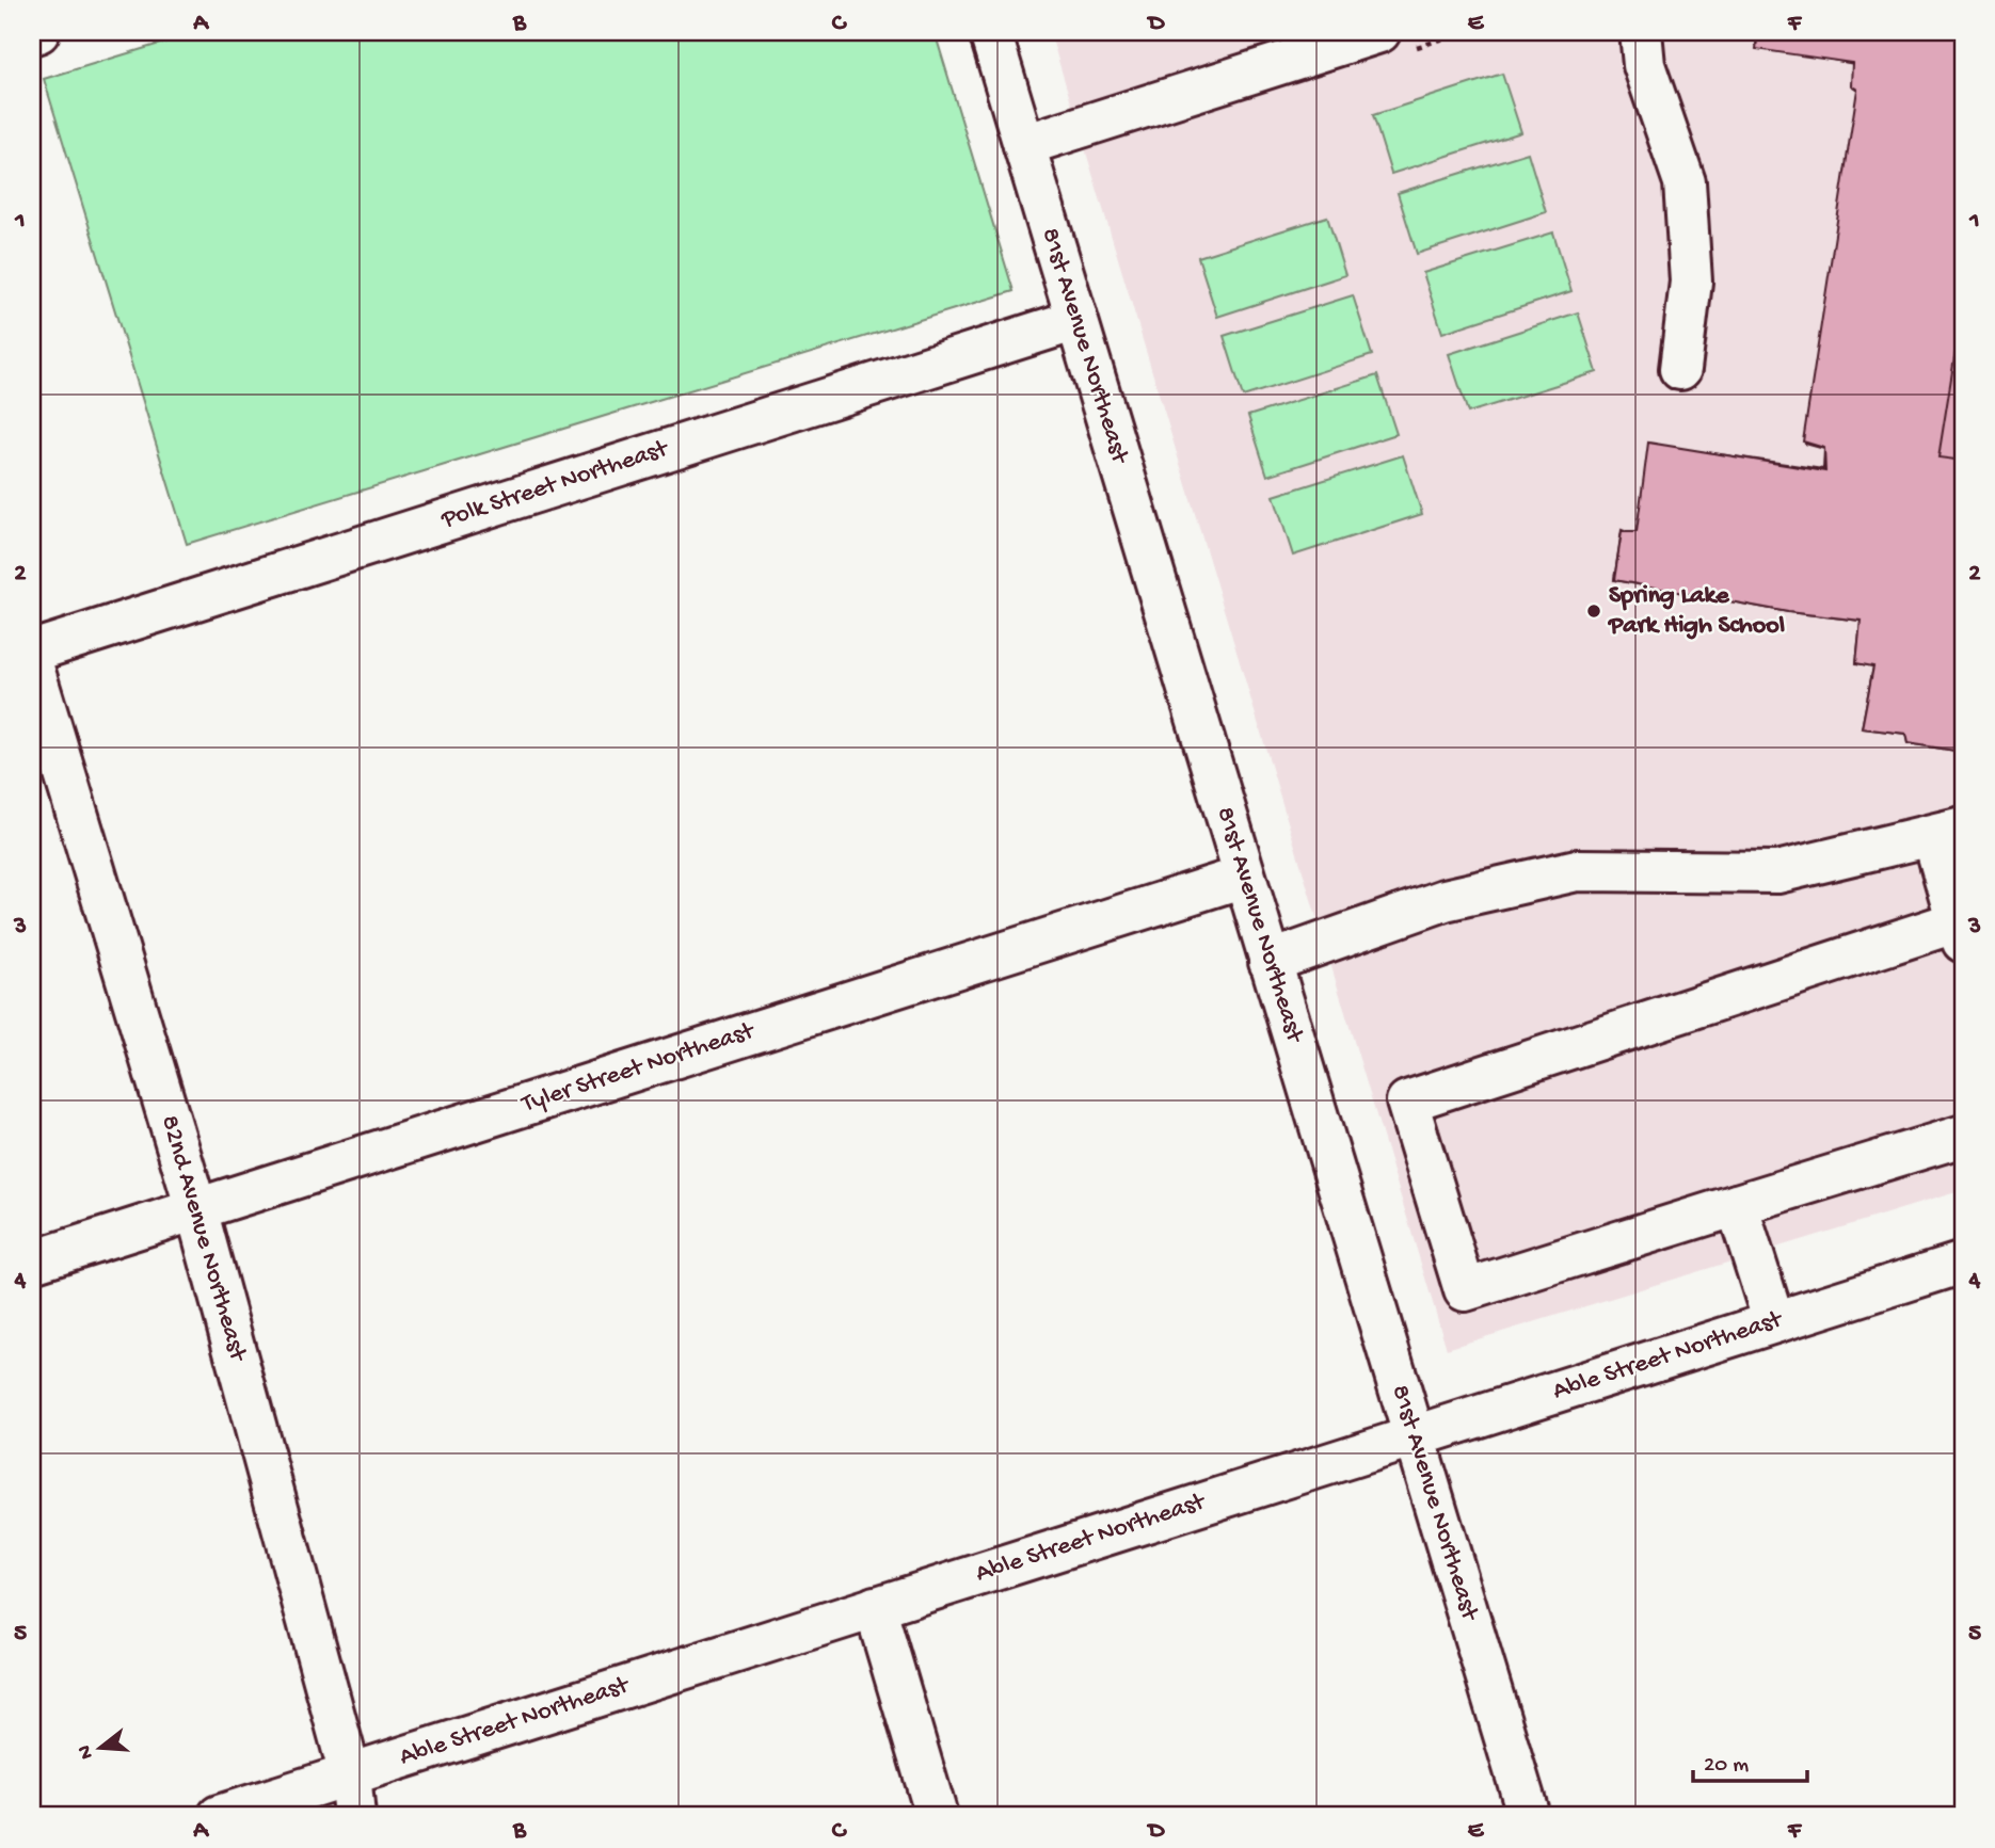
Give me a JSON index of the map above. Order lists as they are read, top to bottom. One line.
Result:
{"streets":{"street":["81st Avenue Northeast","Polk Street Northeast","Tyler Street Northeast","82nd Avenue Northeast","Able Street Northeast"]},"crossings":[["81st Avenue Northeast","Polk Street Northeast"],["81st Avenue Northeast","Tyler Street Northeast"],["81st Avenue Northeast","Able Street Northeast"],["Tyler Street Northeast","82nd Avenue Northeast"],["82nd Avenue Northeast","Able Street Northeast"]],"places":["Spring Lake Park High School"],"scale_bar":"20 m","north":"left","grid":{"columns":["A","B","C","D","E","F"],"rows":["1","2","3","4","5"]}}
